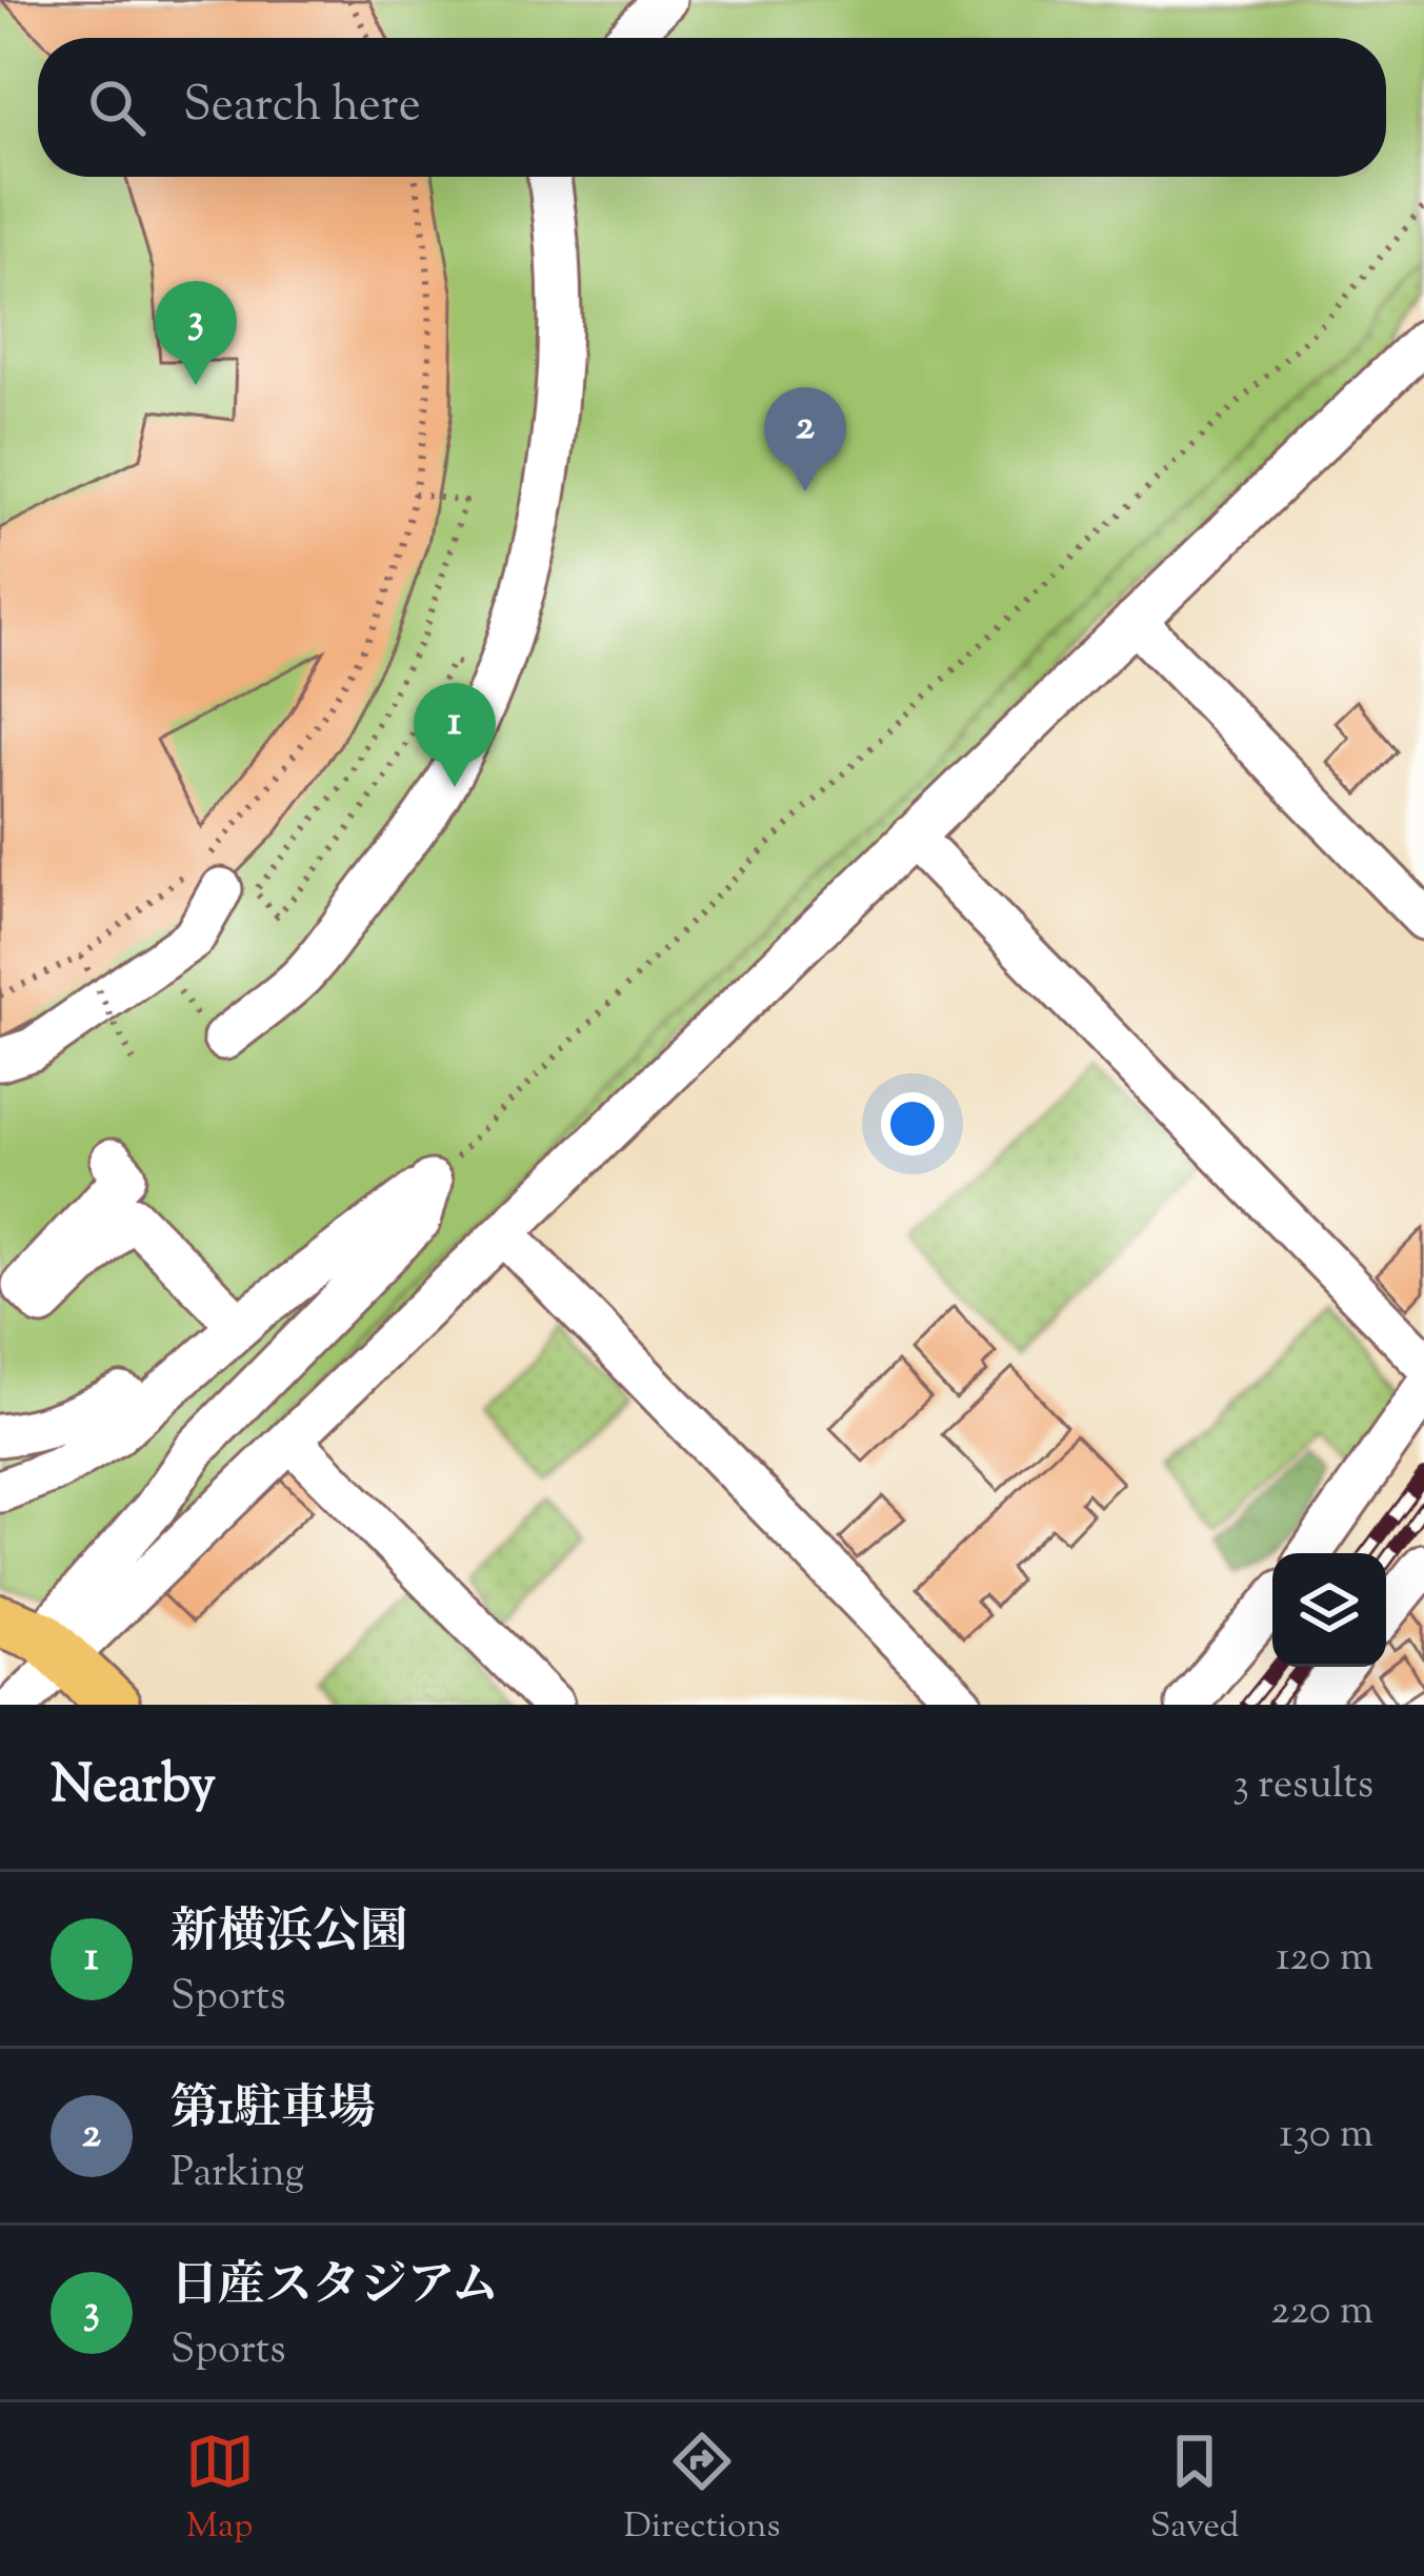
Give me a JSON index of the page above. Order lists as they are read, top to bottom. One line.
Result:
{"page":{"search":"Search here","pins":["3","2","1"],"heading":["Nearby","3 results"],"list":[{"mark":"1","name":"新横浜公園","note":"Sports","value":"120 m"},{"mark":"2","name":"第1駐車場","note":"Parking","value":"130 m"},{"mark":"3","name":"日産スタジアム","note":"Sports","value":"220 m"}],"nav":["Map","Directions","Saved"]}}
